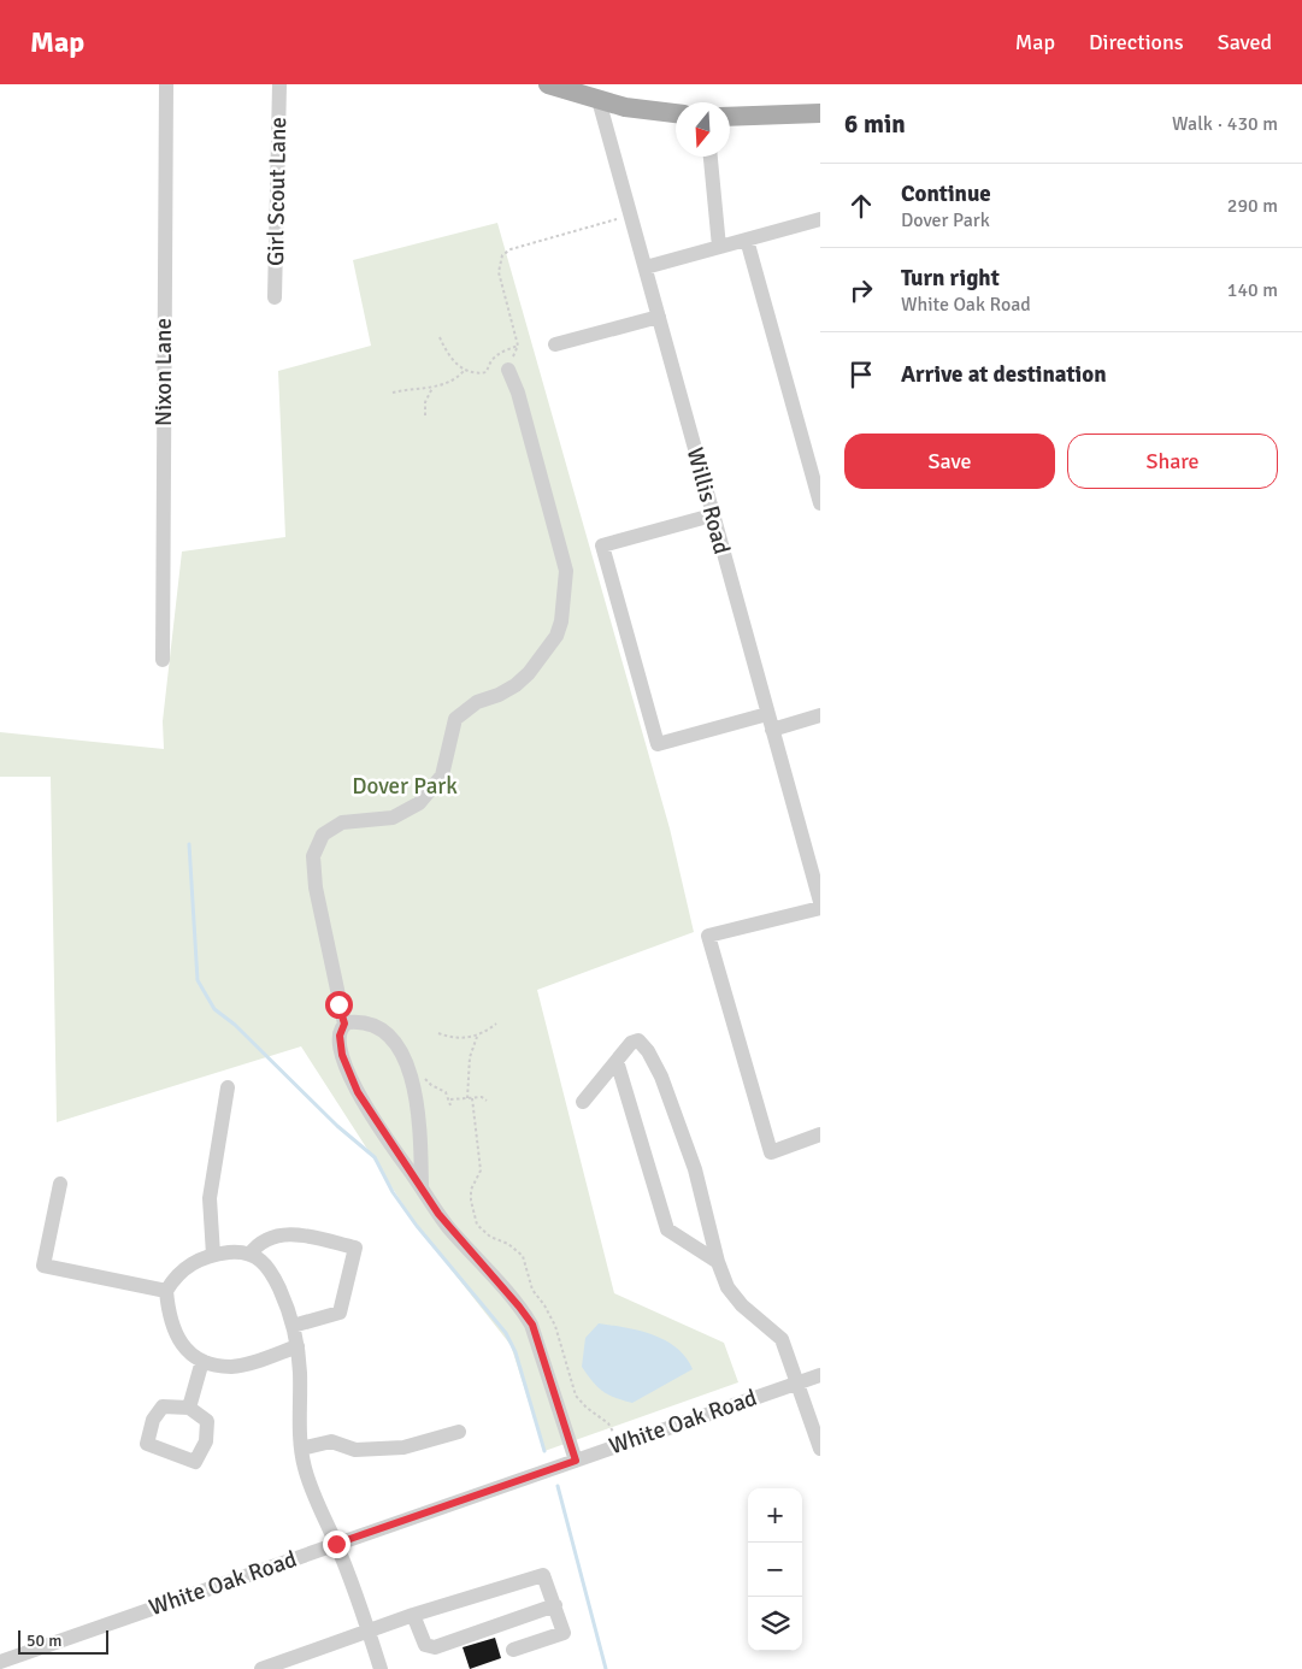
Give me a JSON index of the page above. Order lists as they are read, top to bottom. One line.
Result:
{"streets":{"street":["Girl Scout Lane","Nixon Lane","Willis Road","White Oak Road"]},"parks":["Dover Park"],"scale_bar":"50 m","north":"bottom","page":{"header":"Map","nav":["Map","Directions","Saved"],"heading":["6 min","Walk · 430 m"],"list":[["Continue","Dover Park","290 m"],["Turn right","White Oak Road","140 m"],"Arrive at destination"],"buttons":["Save","Share"],"map_buttons":["+","−"],"scale":"50 m"}}
